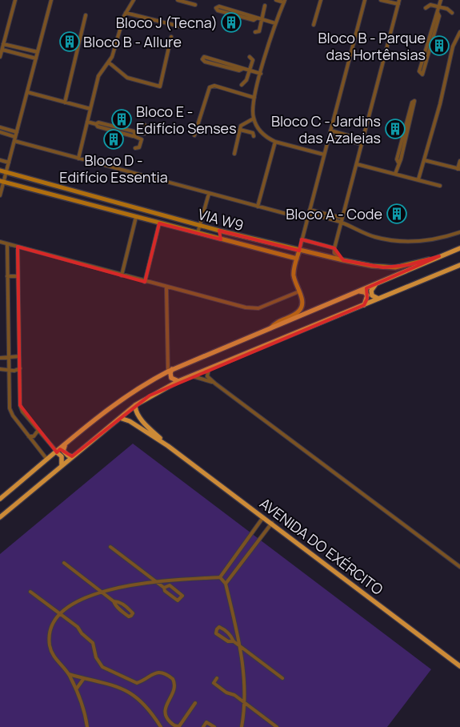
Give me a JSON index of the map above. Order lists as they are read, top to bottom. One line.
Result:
{"streets":{"main road":["AVENIDA DO EXÉRCITO"],"street":["VIA W9"]},"places":{"building":["Bloco J (Tecna)","Bloco B - Allure","Bloco B - Parque das Hortênsias","Bloco E - Edifício Senses","Bloco C - Jardins das Azaleias","Bloco D - Edifício Essentia","Bloco A - Code"]}}
